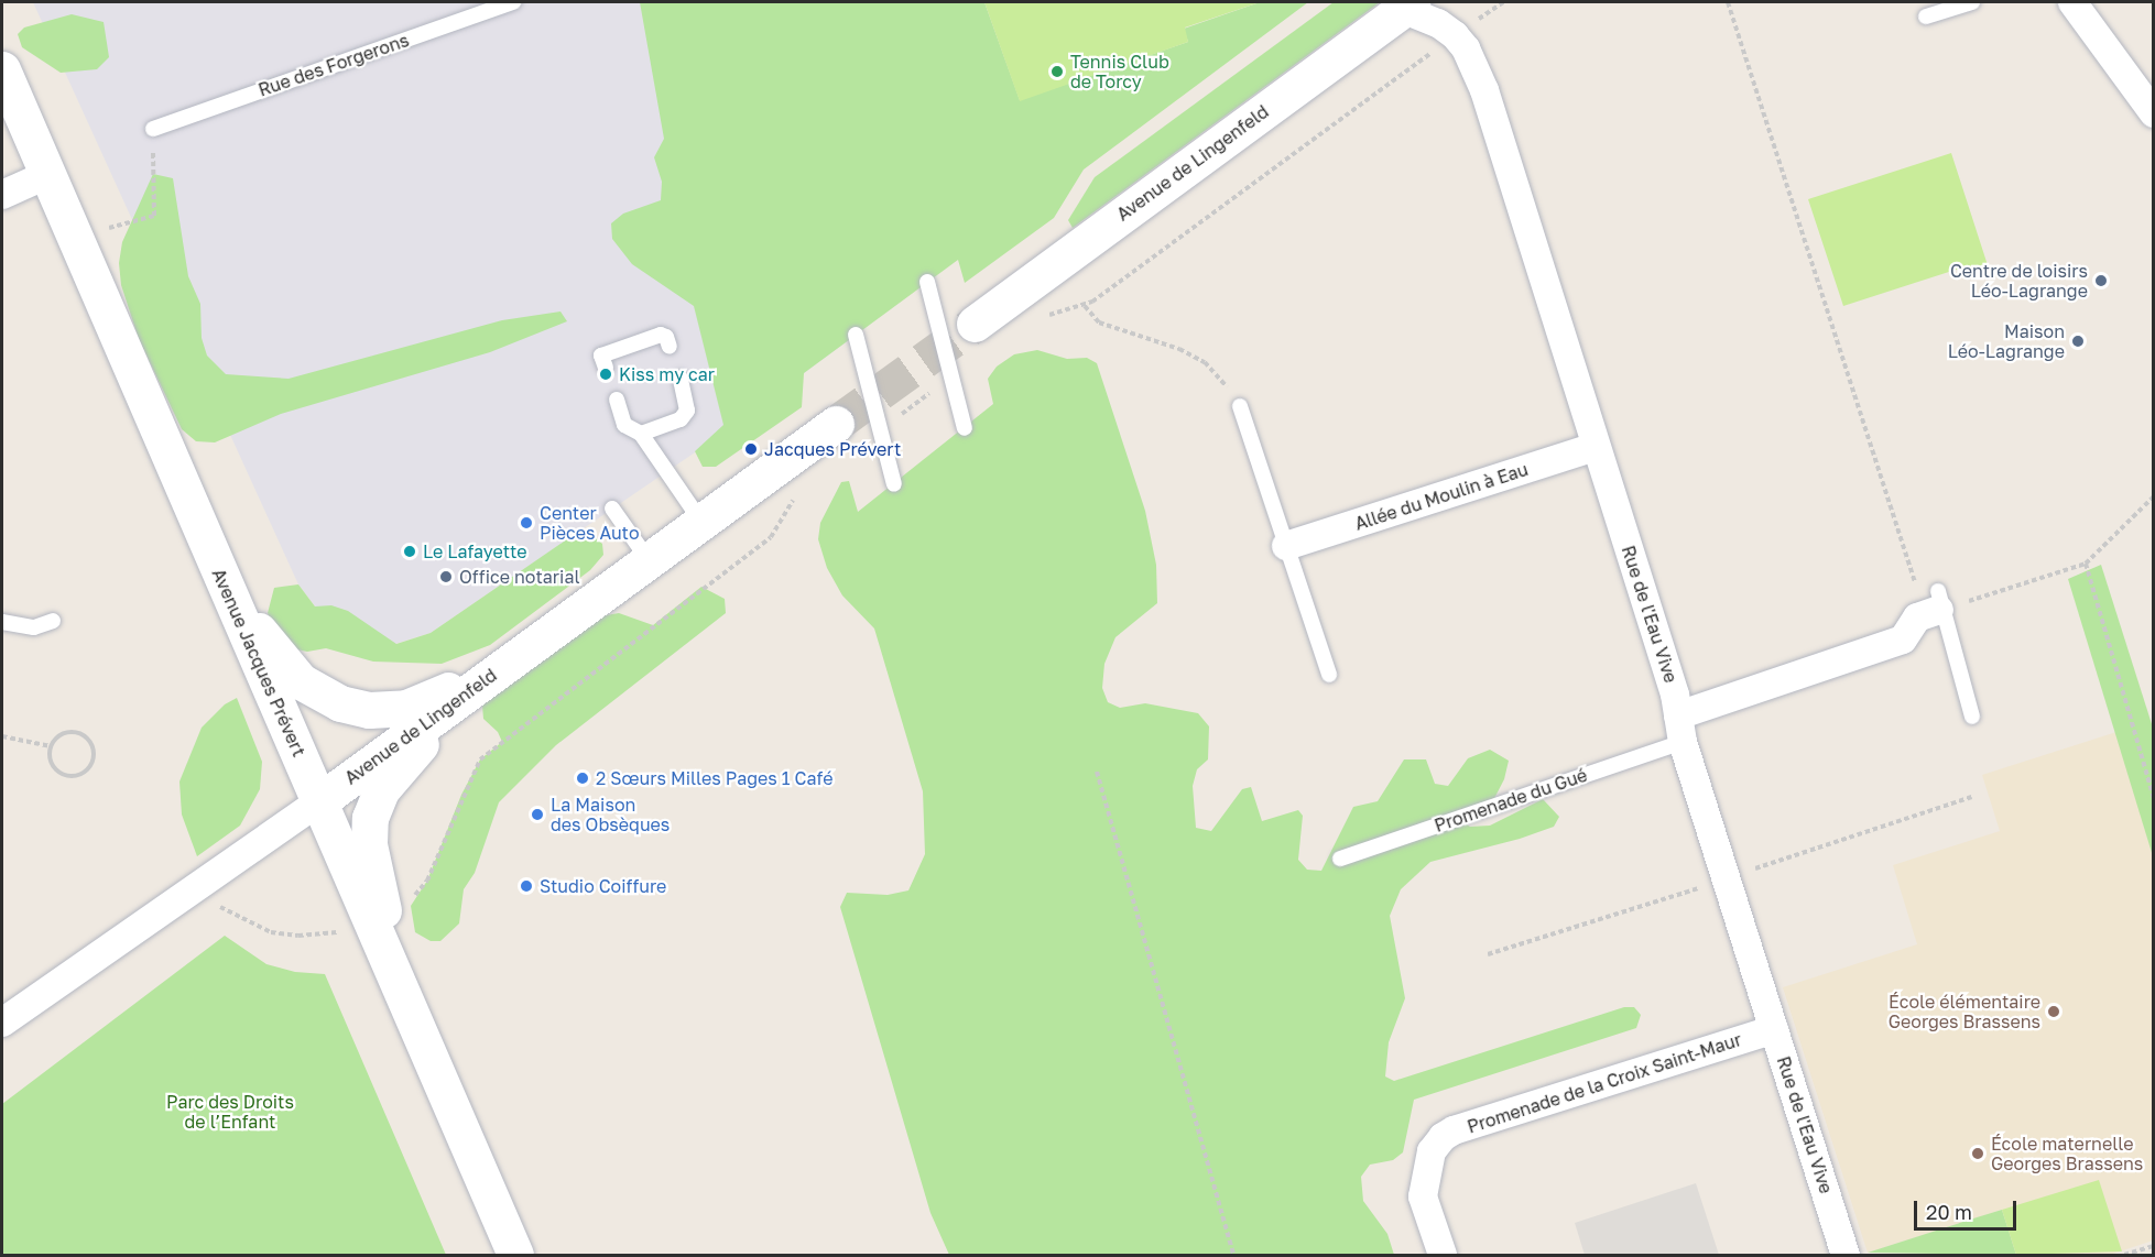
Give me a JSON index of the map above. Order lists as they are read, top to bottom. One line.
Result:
{"streets":{"street":["Avenue de Lingenfeld","Allée du Moulin à Eau","Rue de l'Eau Vive","Avenue Jacques Prévert","Promenade de la Croix Saint-Maur"],"lane":["Rue des Forgerons","Promenade du Gué"]},"crossings":[["Avenue de Lingenfeld","Rue de l'Eau Vive"],["Avenue de Lingenfeld","Avenue Jacques Prévert"],["Allée du Moulin à Eau","Rue de l'Eau Vive"],["Rue de l'Eau Vive","Promenade du Gué"],["Rue de l'Eau Vive","Promenade de la Croix Saint-Maur"]],"parks":["Parc des Droits de l’Enfant"],"places":["Tennis Club de Torcy","Centre de loisirs Léo-Lagrange","Maison Léo-Lagrange","Kiss my car","Jacques Prévert","Center Pièces Auto","Le Lafayette","Office notarial","2 Sœurs Milles Pages 1 Café","La Maison des Obsèques","Studio Coiffure","École élémentaire Georges Brassens","École maternelle Georges Brassens"],"scale_bar":"20 m"}
